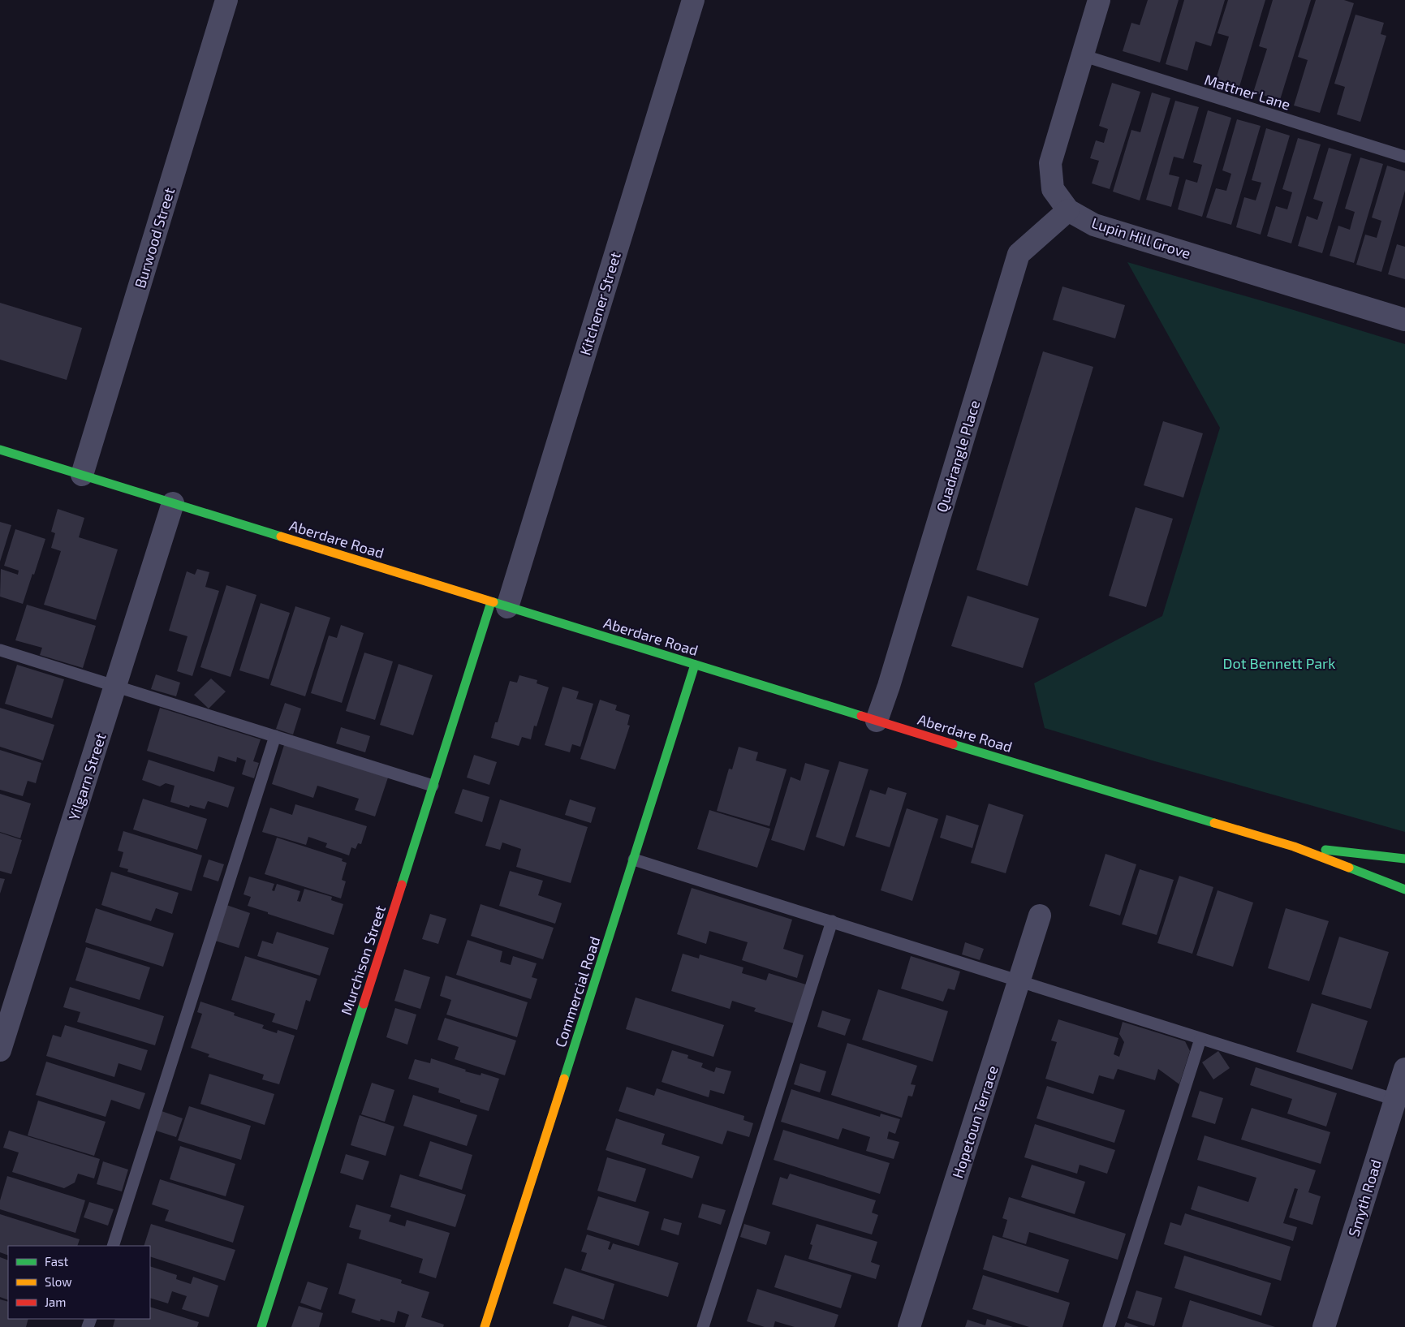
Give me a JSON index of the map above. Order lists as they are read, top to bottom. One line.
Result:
{"streets":{"main road":["Aberdare Road","Murchison Street","Commercial Road"],"street":["Burwood Street","Lupin Hill Grove","Kitchener Street","Quadrangle Place","Yilgarn Street","Hopetoun Terrace","Smyth Road"],"lane":["Mattner Lane"]},"crossings":[["Mattner Lane","Lupin Hill Grove"],["Burwood Street","Aberdare Road"],["Lupin Hill Grove","Quadrangle Place"],["Kitchener Street","Aberdare Road"],["Kitchener Street","Murchison Street"],["Quadrangle Place","Aberdare Road"],["Aberdare Road","Yilgarn Street"],["Aberdare Road","Murchison Street"],["Aberdare Road","Commercial Road"]],"parks":["Dot Bennett Park"],"legend":["Fast","Slow","Jam"]}
